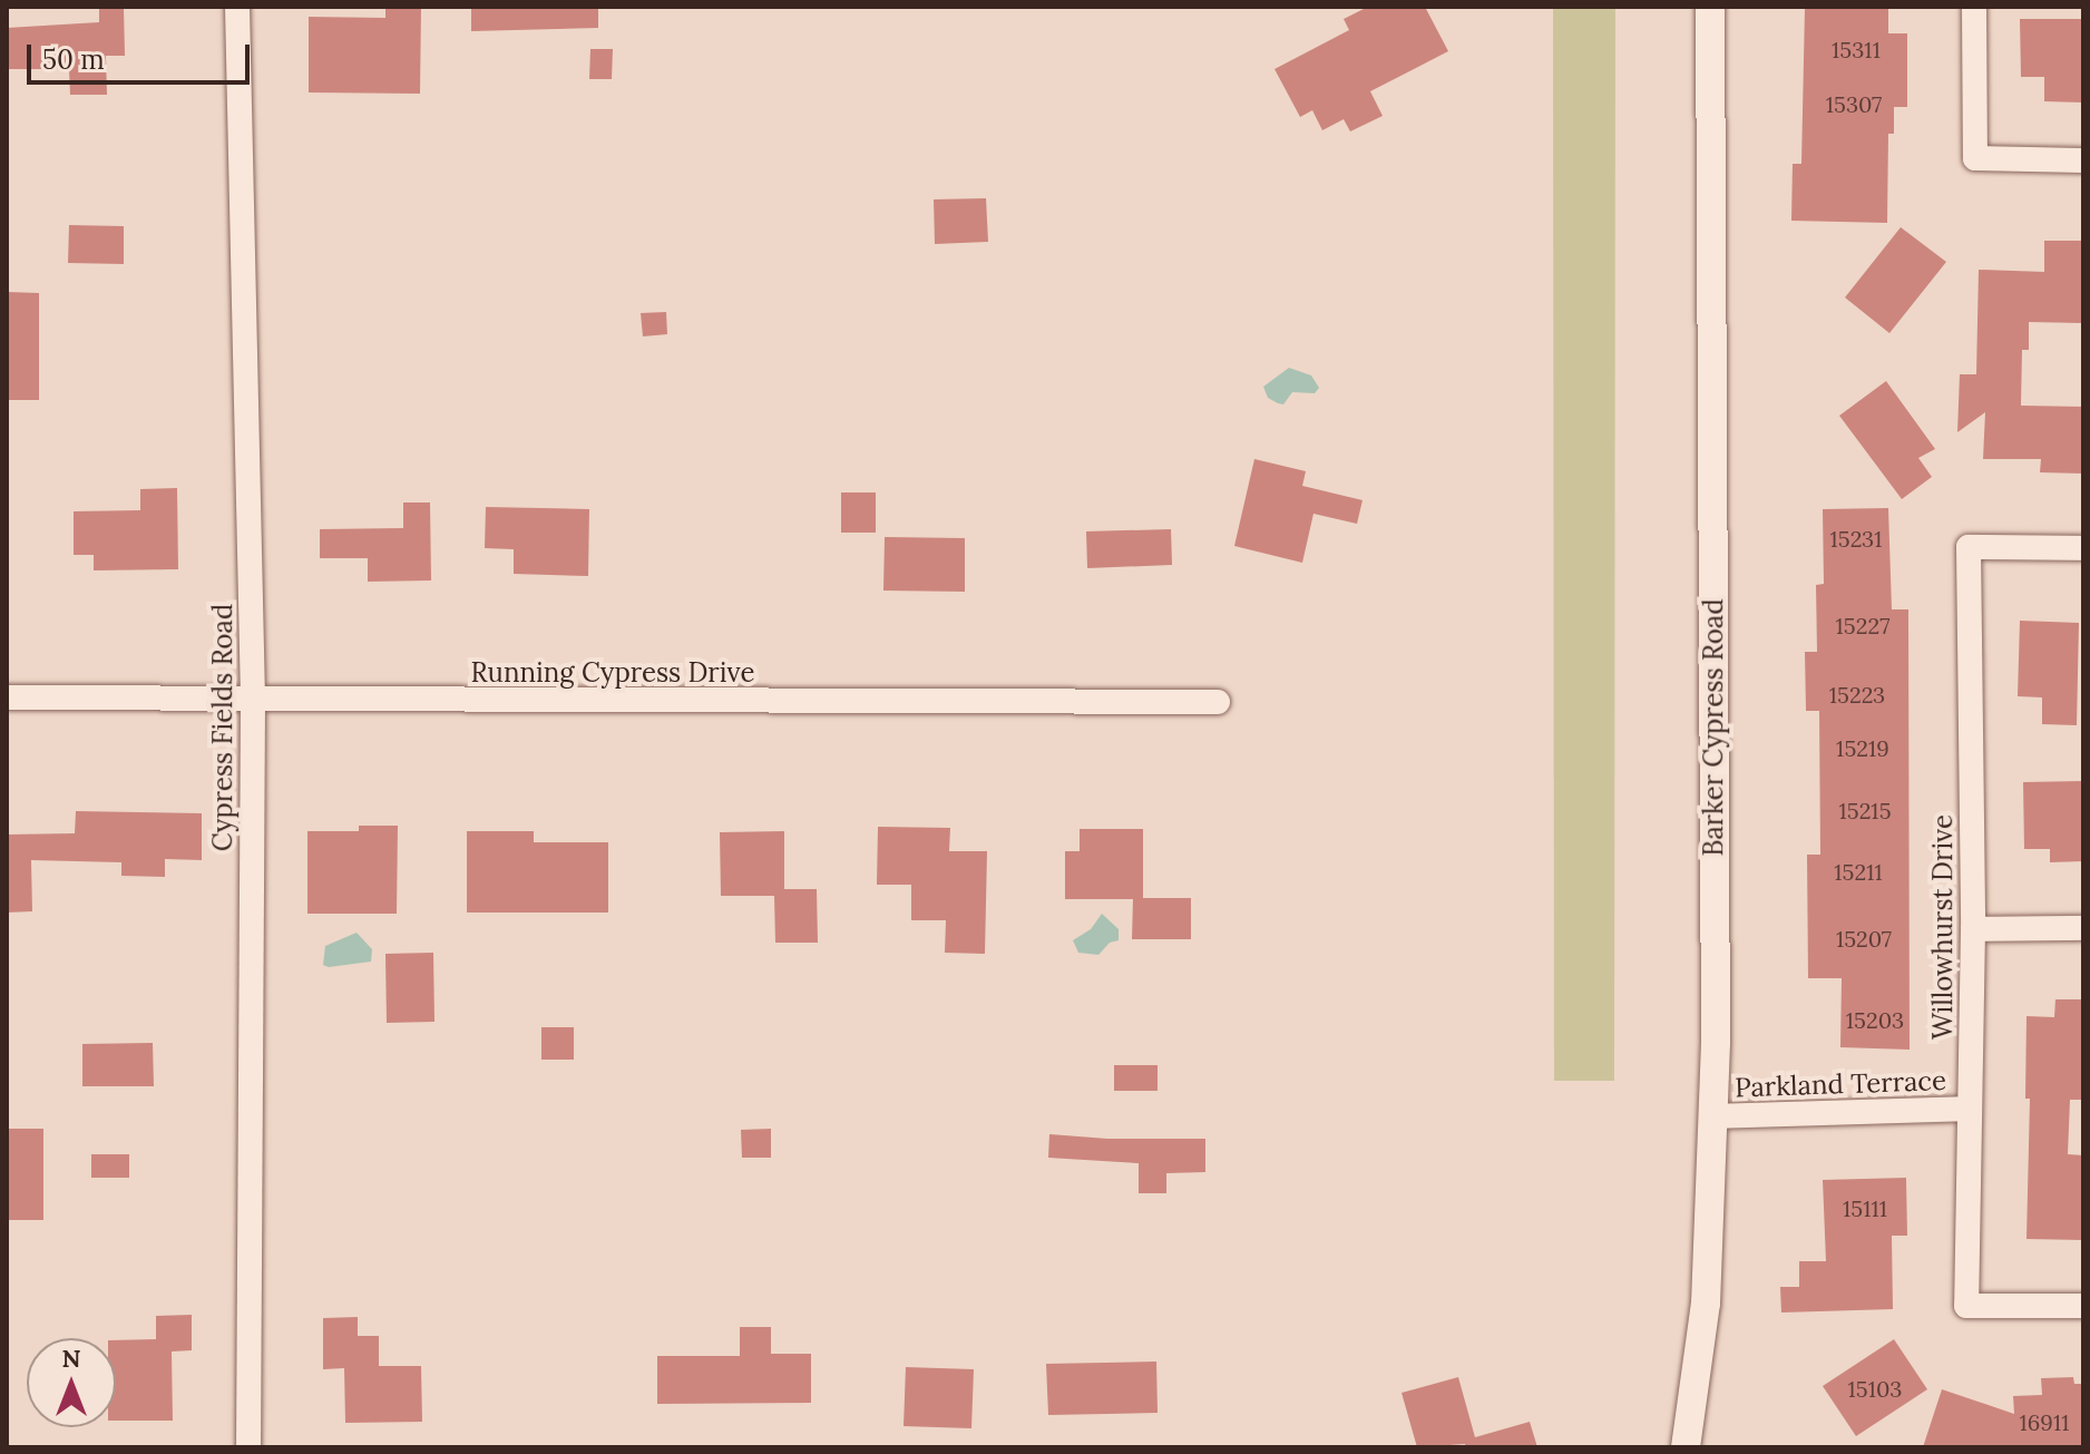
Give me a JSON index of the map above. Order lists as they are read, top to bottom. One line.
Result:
{"streets":{"street":["Running Cypress Drive","Cypress Fields Road","Barker Cypress Road","Willowhurst Drive","Parkland Terrace"]},"crossings":[["Running Cypress Drive","Cypress Fields Road"],["Barker Cypress Road","Parkland Terrace"],["Willowhurst Drive","Parkland Terrace"]],"house_numbers":["15311","15307","15231","15227","15223","15219","15215","15211","15207","15203","15111","15103","16911"],"scale_bar":"50 m","north":"top"}
